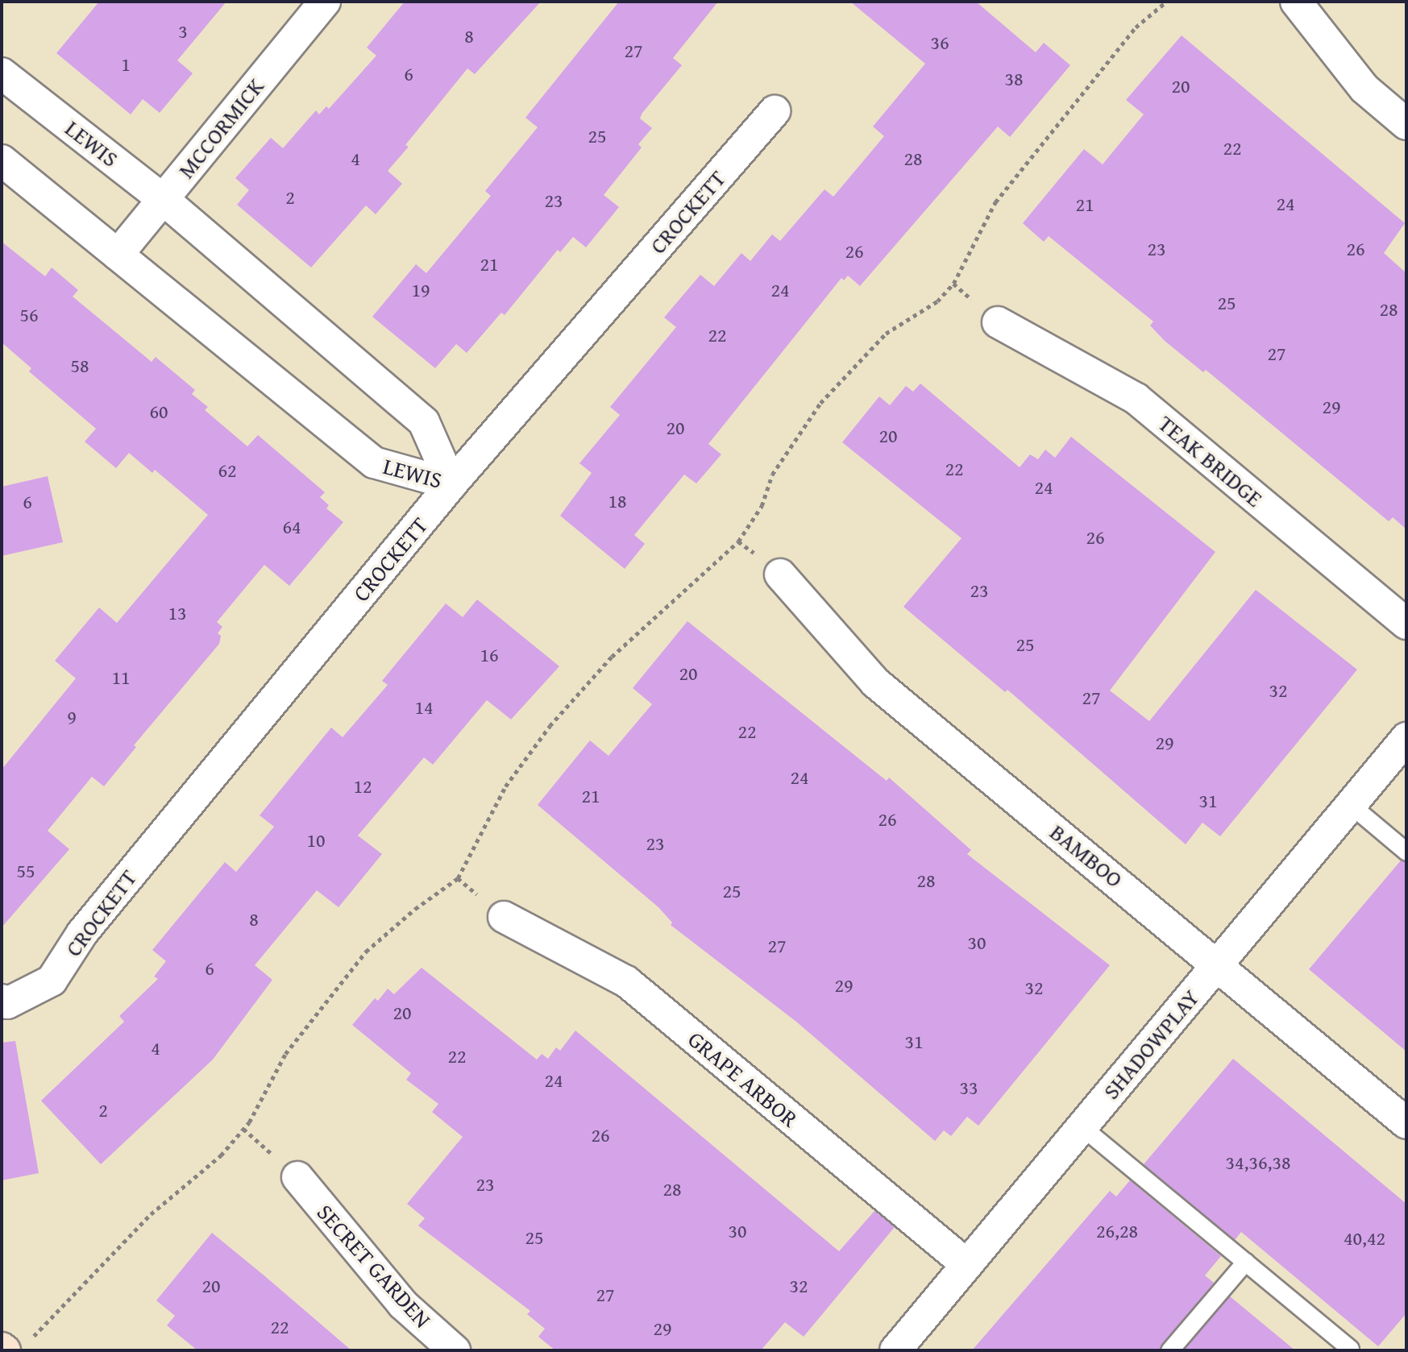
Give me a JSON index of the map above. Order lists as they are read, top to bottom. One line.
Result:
{"streets":{"street":["MCCORMICK","LEWIS","CROCKETT","TEAK BRIDGE","BAMBOO","SHADOWPLAY","GRAPE ARBOR","SECRET GARDEN"]},"crossings":[["MCCORMICK","LEWIS"],["LEWIS","CROCKETT"],["BAMBOO","SHADOWPLAY"],["SHADOWPLAY","GRAPE ARBOR"]],"house_numbers":["3","8","36","27","1","6","38","20","25","22","4","28","2","23","24","21","23","26","26","21","19","24","25","28","56","22","27","58","29","60","20","20","22","62","24","18","6","64","26","23","13","25","16","20","11","32","27","14","9","22","29","24","12","21","31","26","10","23","55","28","25","8","30","27","6","29","32","20","31","4","22","24","33","2","26","34,36,38","23","28","30","26,28","25","40,42","20","32","27","22","29"]}
